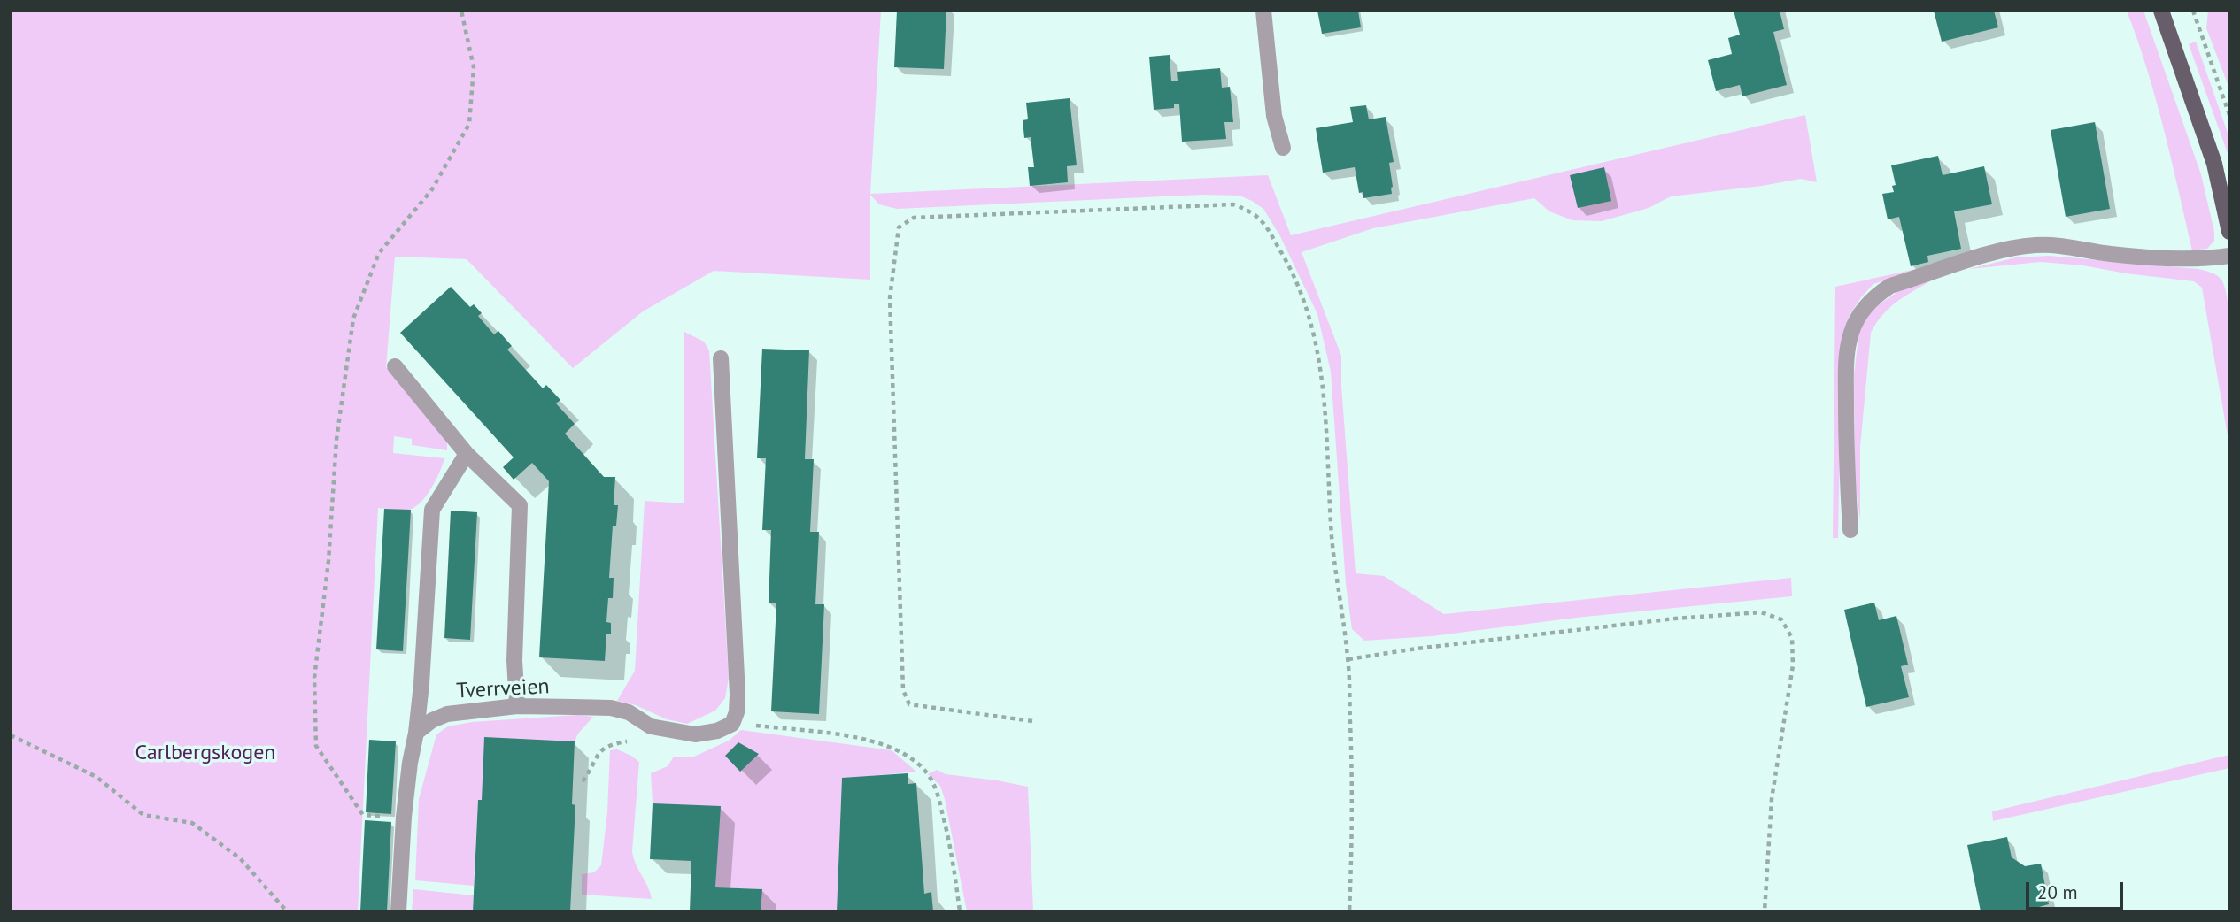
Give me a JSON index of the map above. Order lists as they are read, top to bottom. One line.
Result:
{"streets":{"street":["Tverrveien"]},"parks":["Carlbergskogen"],"scale_bar":"20 m"}
